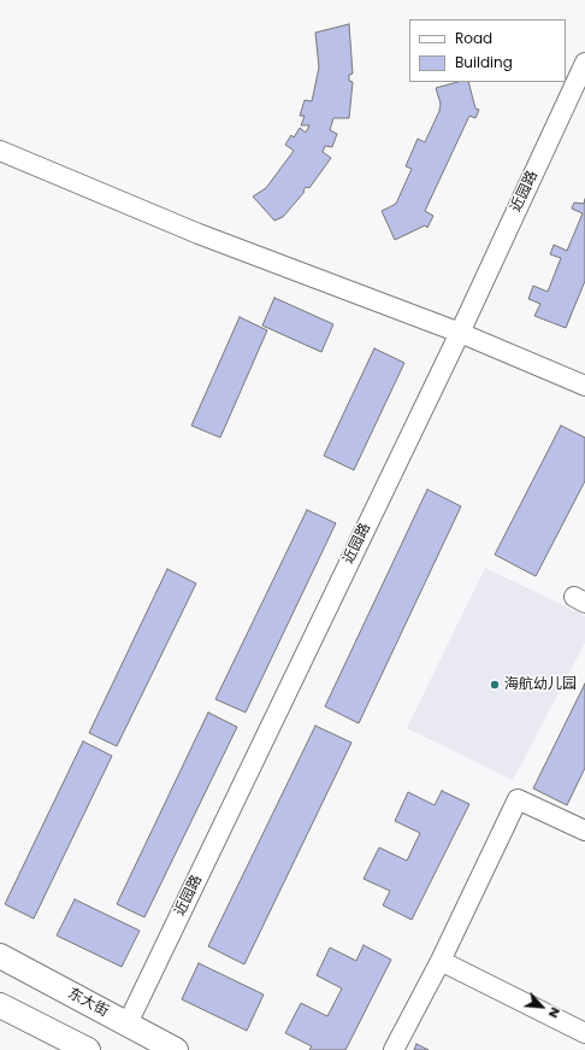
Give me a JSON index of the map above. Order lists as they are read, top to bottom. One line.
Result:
{"streets":{"main road":["东大街"],"street":["近园路"]},"crossings":[["近园路","东大街"]],"places":["海航幼儿园"],"legend":["Road","Building"],"north":"bottom right"}
